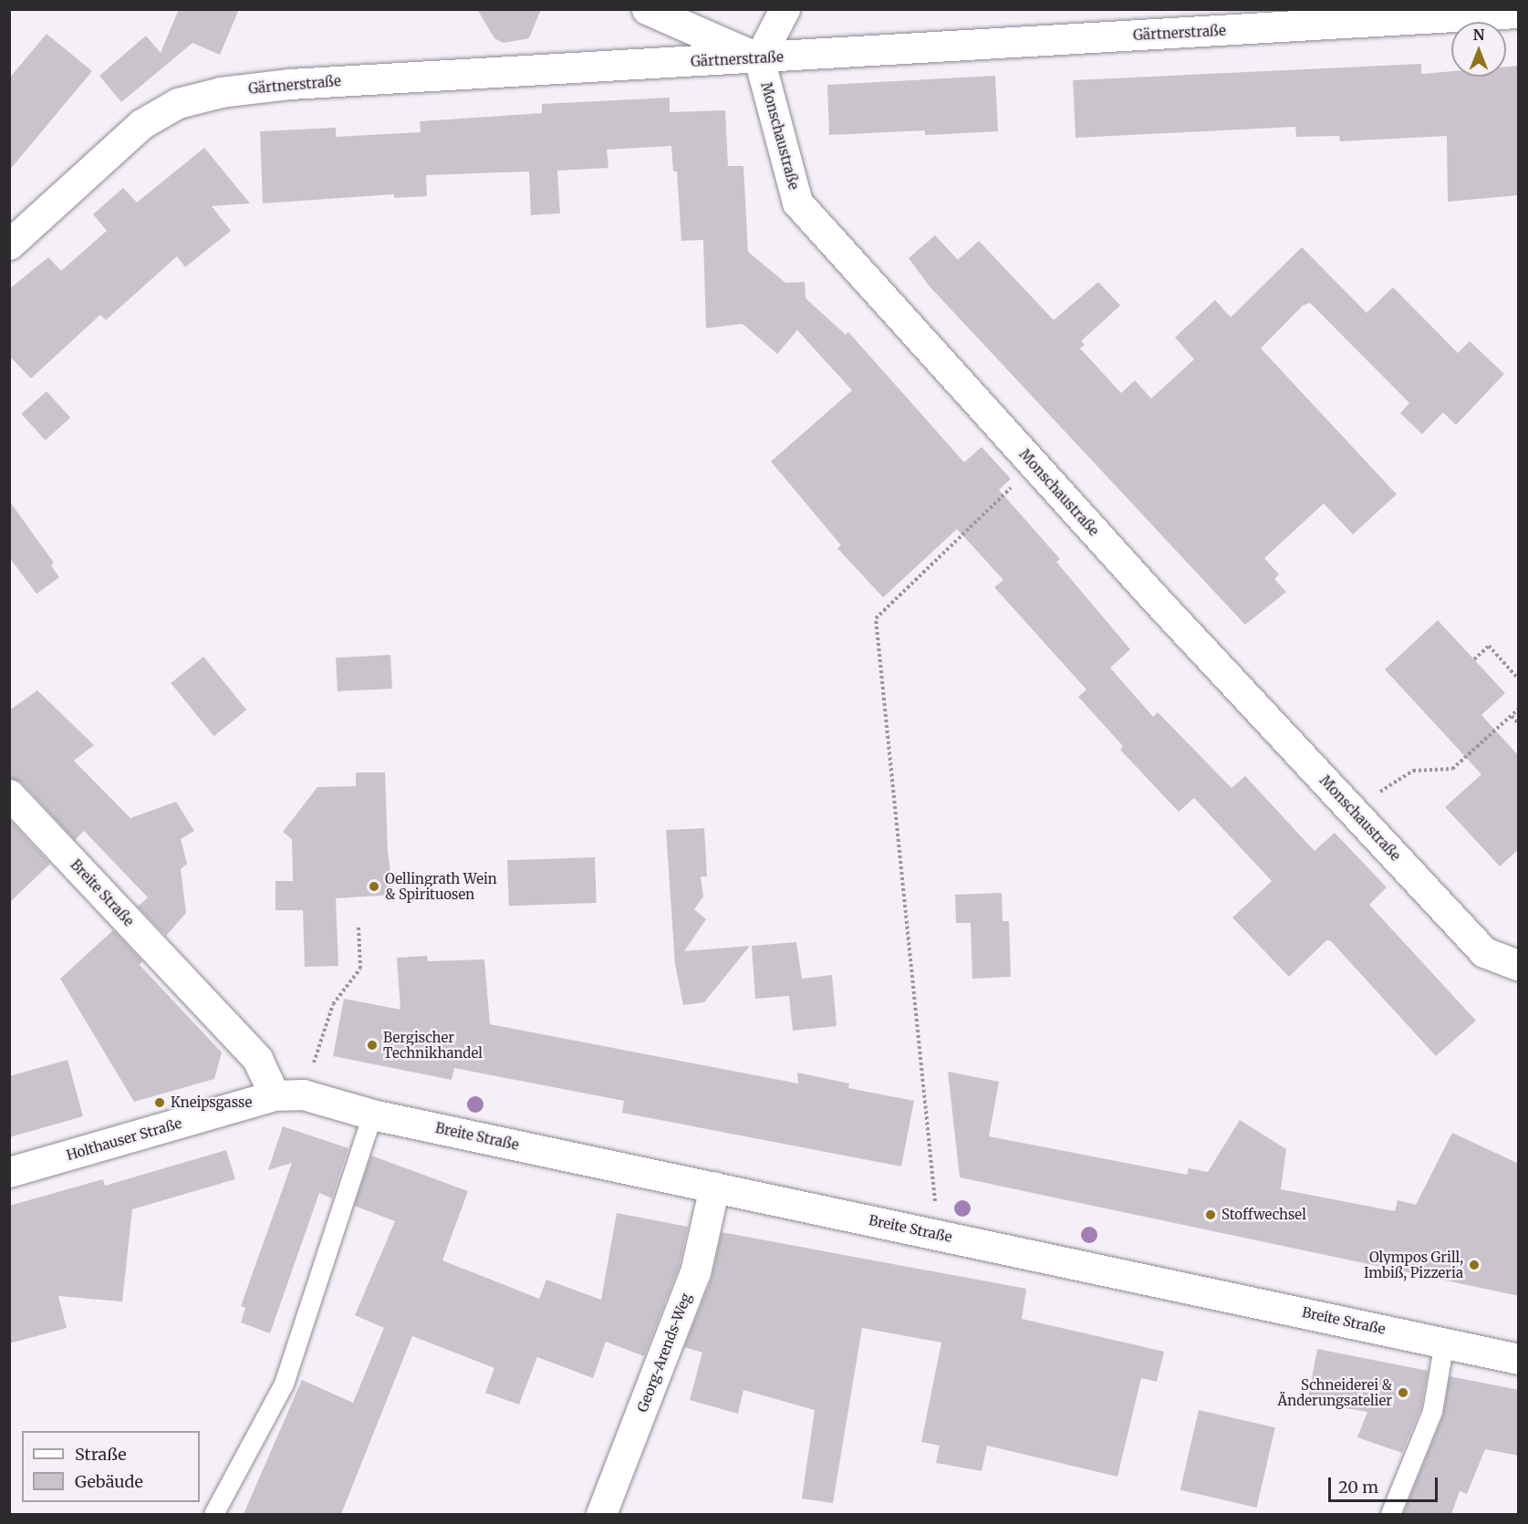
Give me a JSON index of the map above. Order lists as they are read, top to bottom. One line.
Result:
{"streets":{"street":["Gärtnerstraße","Monschaustraße","Breite Straße","Holthauser Straße","Georg-Arends-Weg"]},"crossings":[["Gärtnerstraße","Monschaustraße"],["Breite Straße","Holthauser Straße"],["Breite Straße","Georg-Arends-Weg"]],"places":["Oellingrath Wein & Spirituosen","Bergischer Technikhandel","Kneipsgasse","Stoffwechsel","Olympos Grill, Imbiß, Pizzeria","Schneiderei & Änderungsatelier"],"legend":["Straße","Gebäude"],"scale_bar":"20 m","north":"top"}
